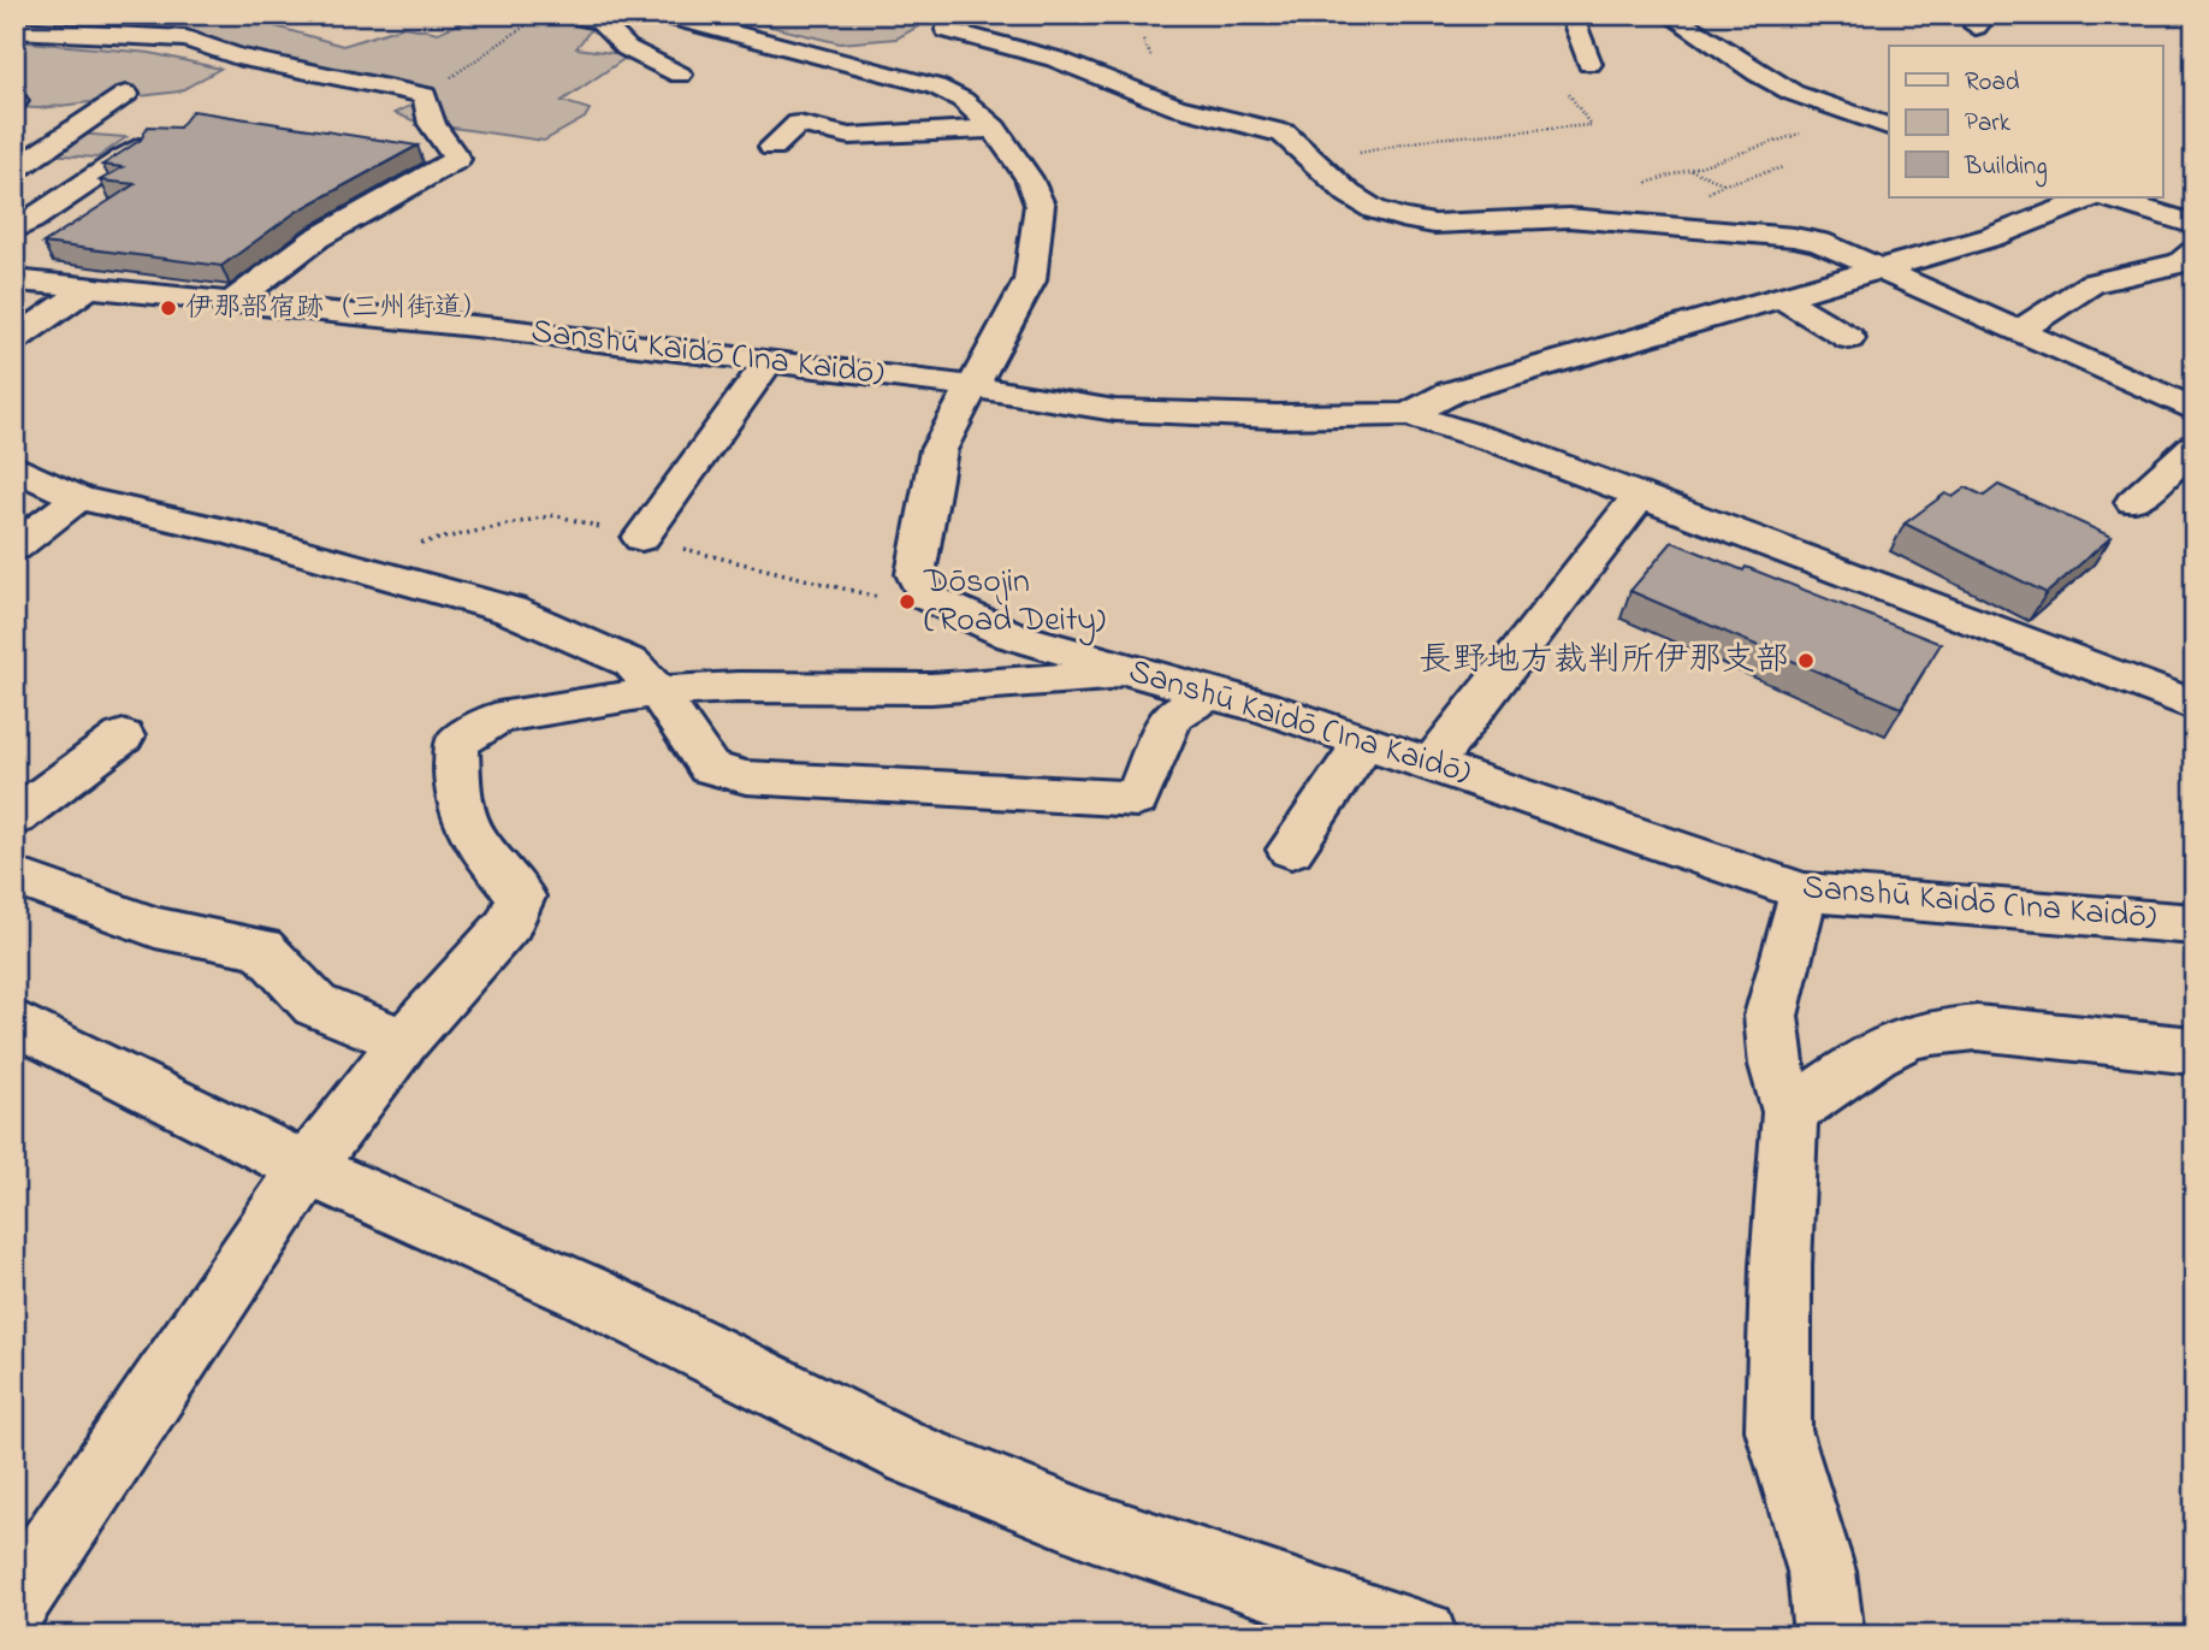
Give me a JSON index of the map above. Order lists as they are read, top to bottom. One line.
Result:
{"streets":{"street":["Sanshū Kaidō (Ina Kaidō)"]},"places":["伊那部宿跡（三州街道）","Dōsojin (Road Deity)","長野地方裁判所伊那支部"],"legend":["Road","Park","Building"]}
